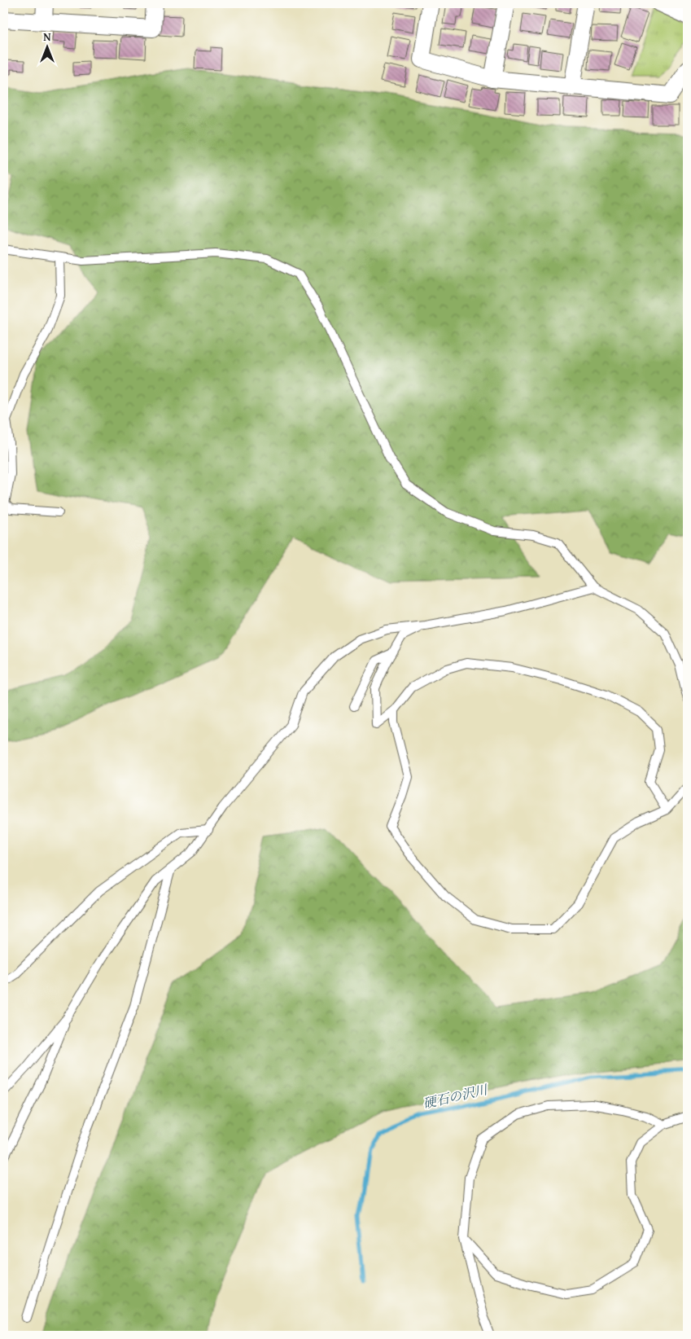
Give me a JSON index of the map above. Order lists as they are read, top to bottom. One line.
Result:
{"water":["硬石の沢川"],"north":"top"}
